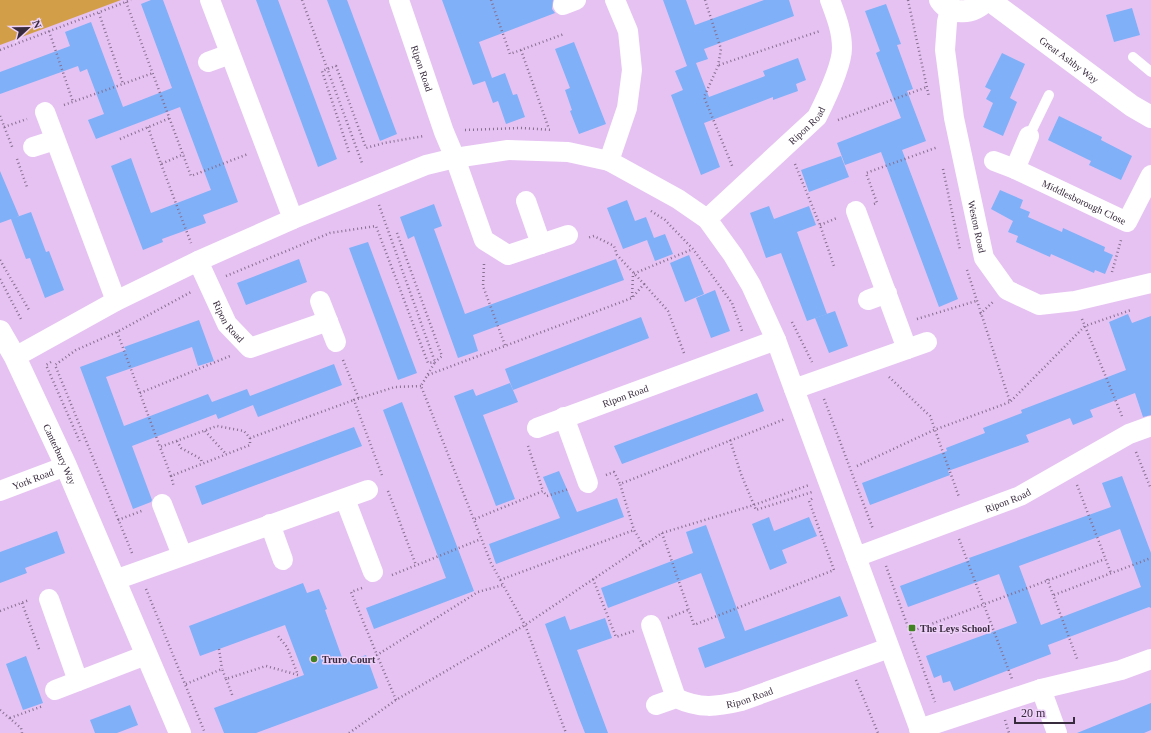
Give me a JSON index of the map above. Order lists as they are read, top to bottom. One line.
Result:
{"streets":{"street":["Great Ashby Way","Ripon Road","Middlesborough Close","Weston Road","Canterbury Way","York Road"]},"crossings":[["Canterbury Way","York Road"]],"places":{"transit":["The Leys School"],"other":["Truro Court"]},"scale_bar":"20 m","north":"right"}
